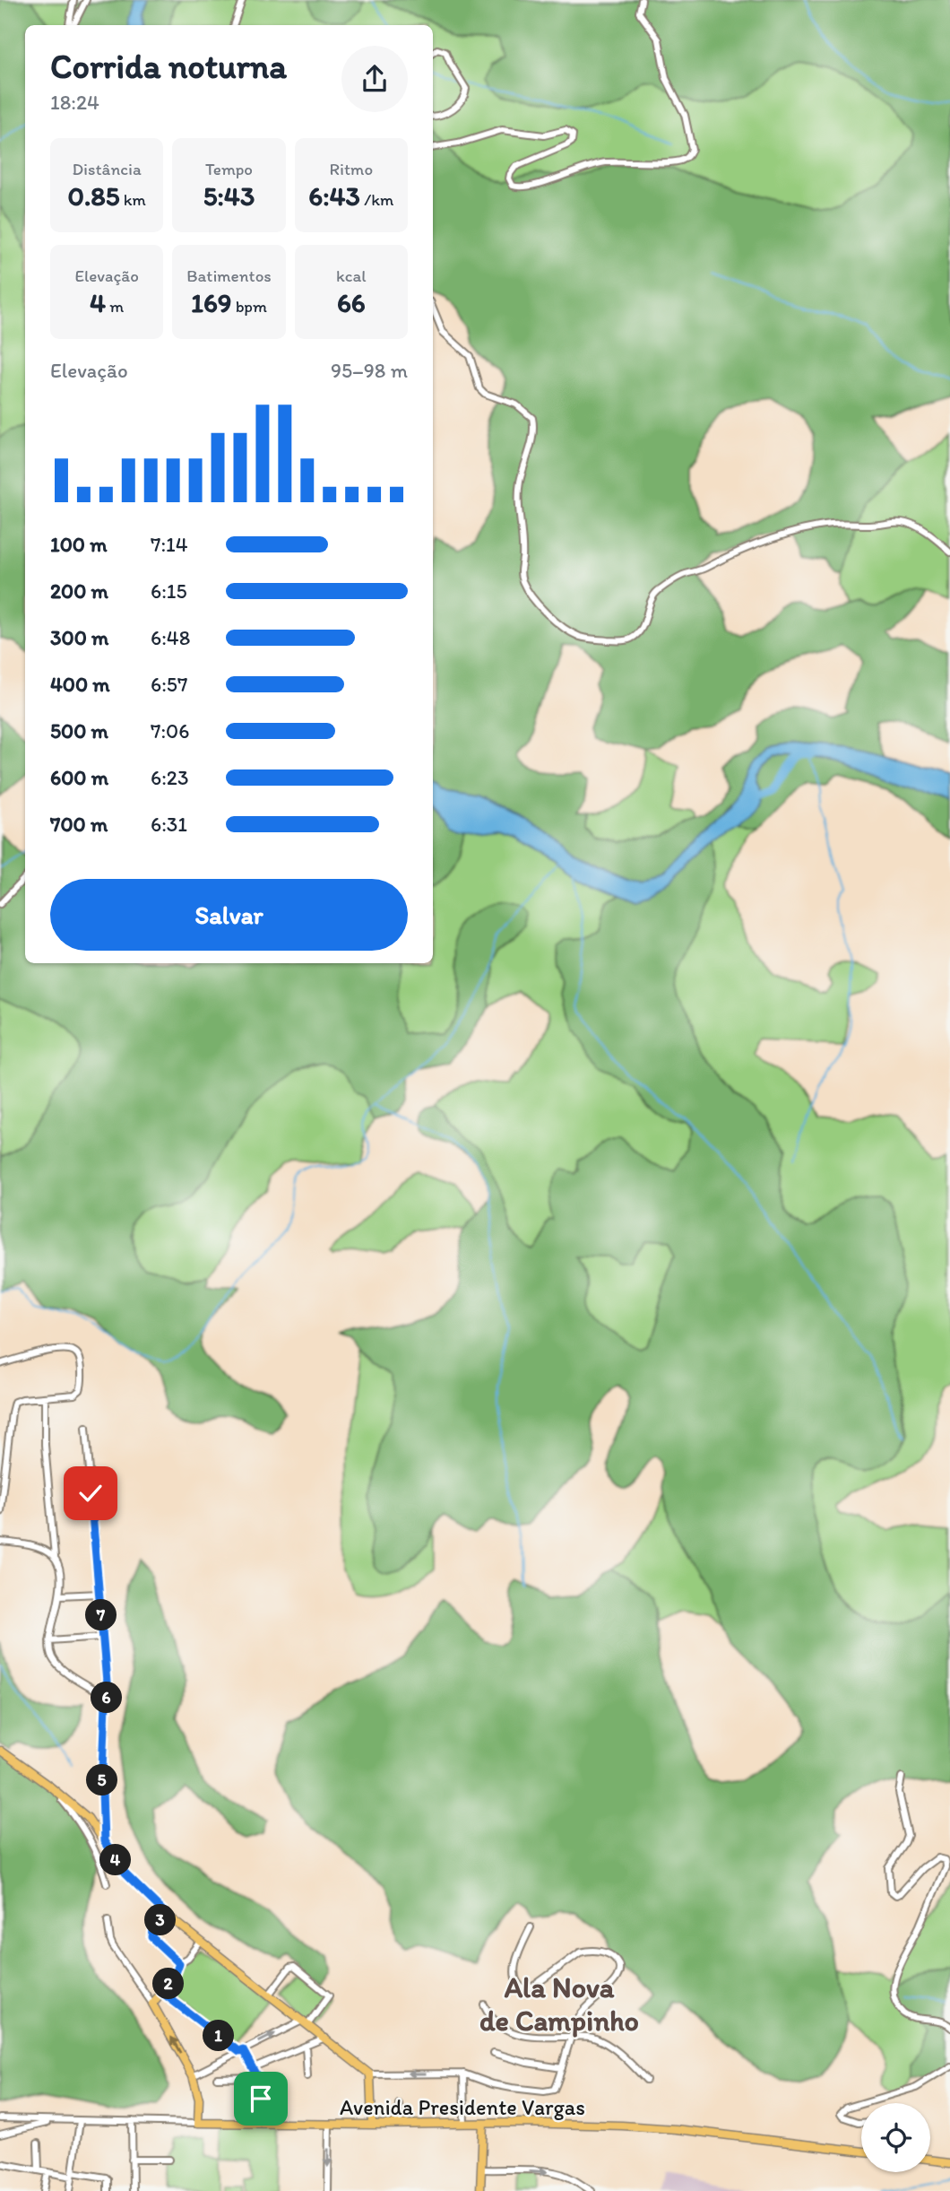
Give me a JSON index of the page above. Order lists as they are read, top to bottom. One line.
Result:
{"streets":{"main road":["Avenida Presidente Vargas"]},"districts":["Ala Nova de Campinho"],"page":{"heading":["Corrida noturna","18:24"],"stats":[["Distância","0.85 km"],["Tempo","5:43"],["Ritmo","6:43 /km"],["Elevação","4 m"],["Batimentos","169 bpm"],["kcal","66"]],"chart":["Elevação","95–98 m"],"list":[{"name":"100 m","note":"7:14"},{"name":"200 m","note":"6:15"},{"name":"300 m","note":"6:48"},{"name":"400 m","note":"6:57"},{"name":"500 m","note":"7:06"},{"name":"600 m","note":"6:23"},{"name":"700 m","note":"6:31"}],"buttons":"Salvar","pins":["7","6","5","4","3","2","1"]}}
